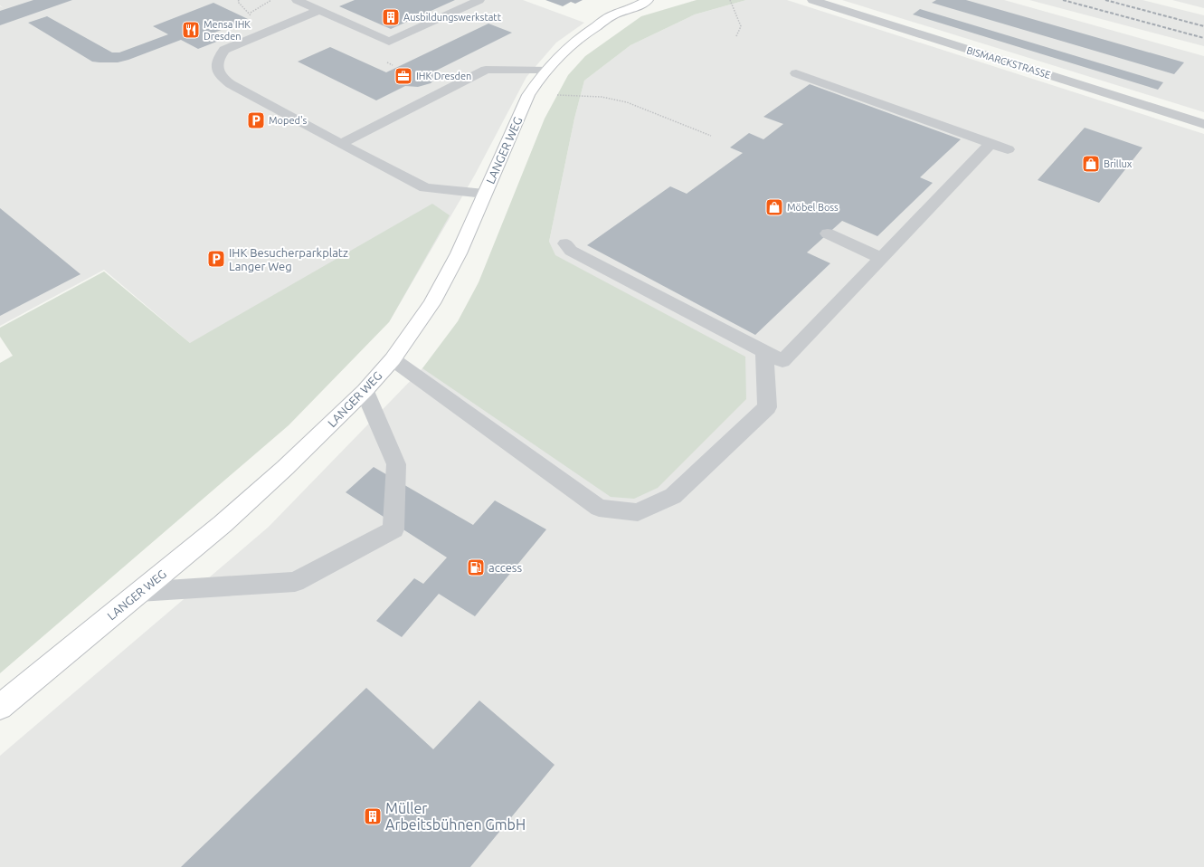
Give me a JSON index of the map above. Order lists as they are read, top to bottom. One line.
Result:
{"streets":{"main road":["LANGER WEG"],"street":["BISMARCKSTRASSE"]},"places":{"building":["Ausbildungswerkstatt","Müller Arbeitsbühnen GmbH"],"restaurant":["Mensa IHK Dresden"],"office":["IHK Dresden"],"parking":["Moped's","IHK Besucherparkplatz Langer Weg"],"shop":["Brillux","Möbel Boss"],"fuel station":["access"]}}
